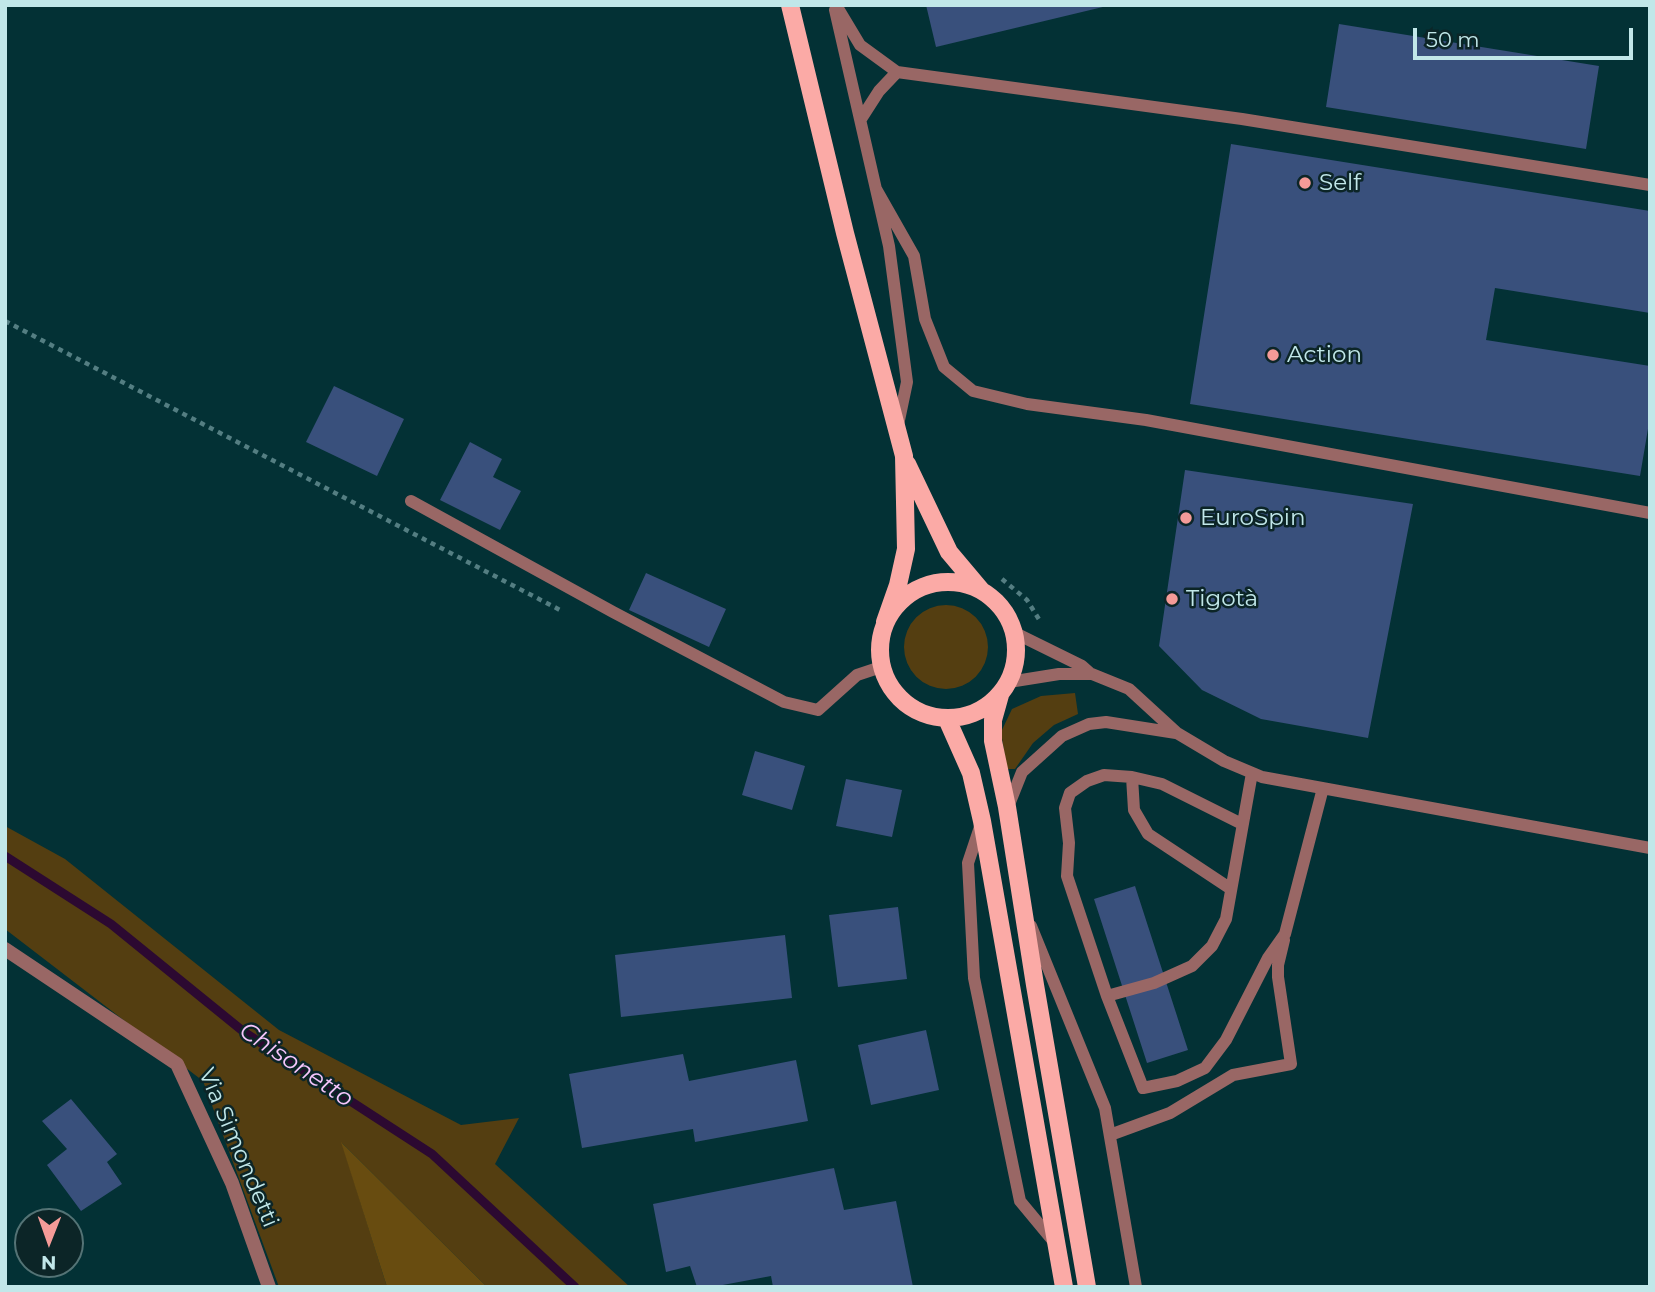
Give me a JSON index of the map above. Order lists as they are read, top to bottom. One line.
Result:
{"streets":{"street":["Via Simondetti"]},"water":["Chisonetto"],"places":["Self","Action","EuroSpin","Tigotà"],"scale_bar":"50 m","north":"bottom"}
